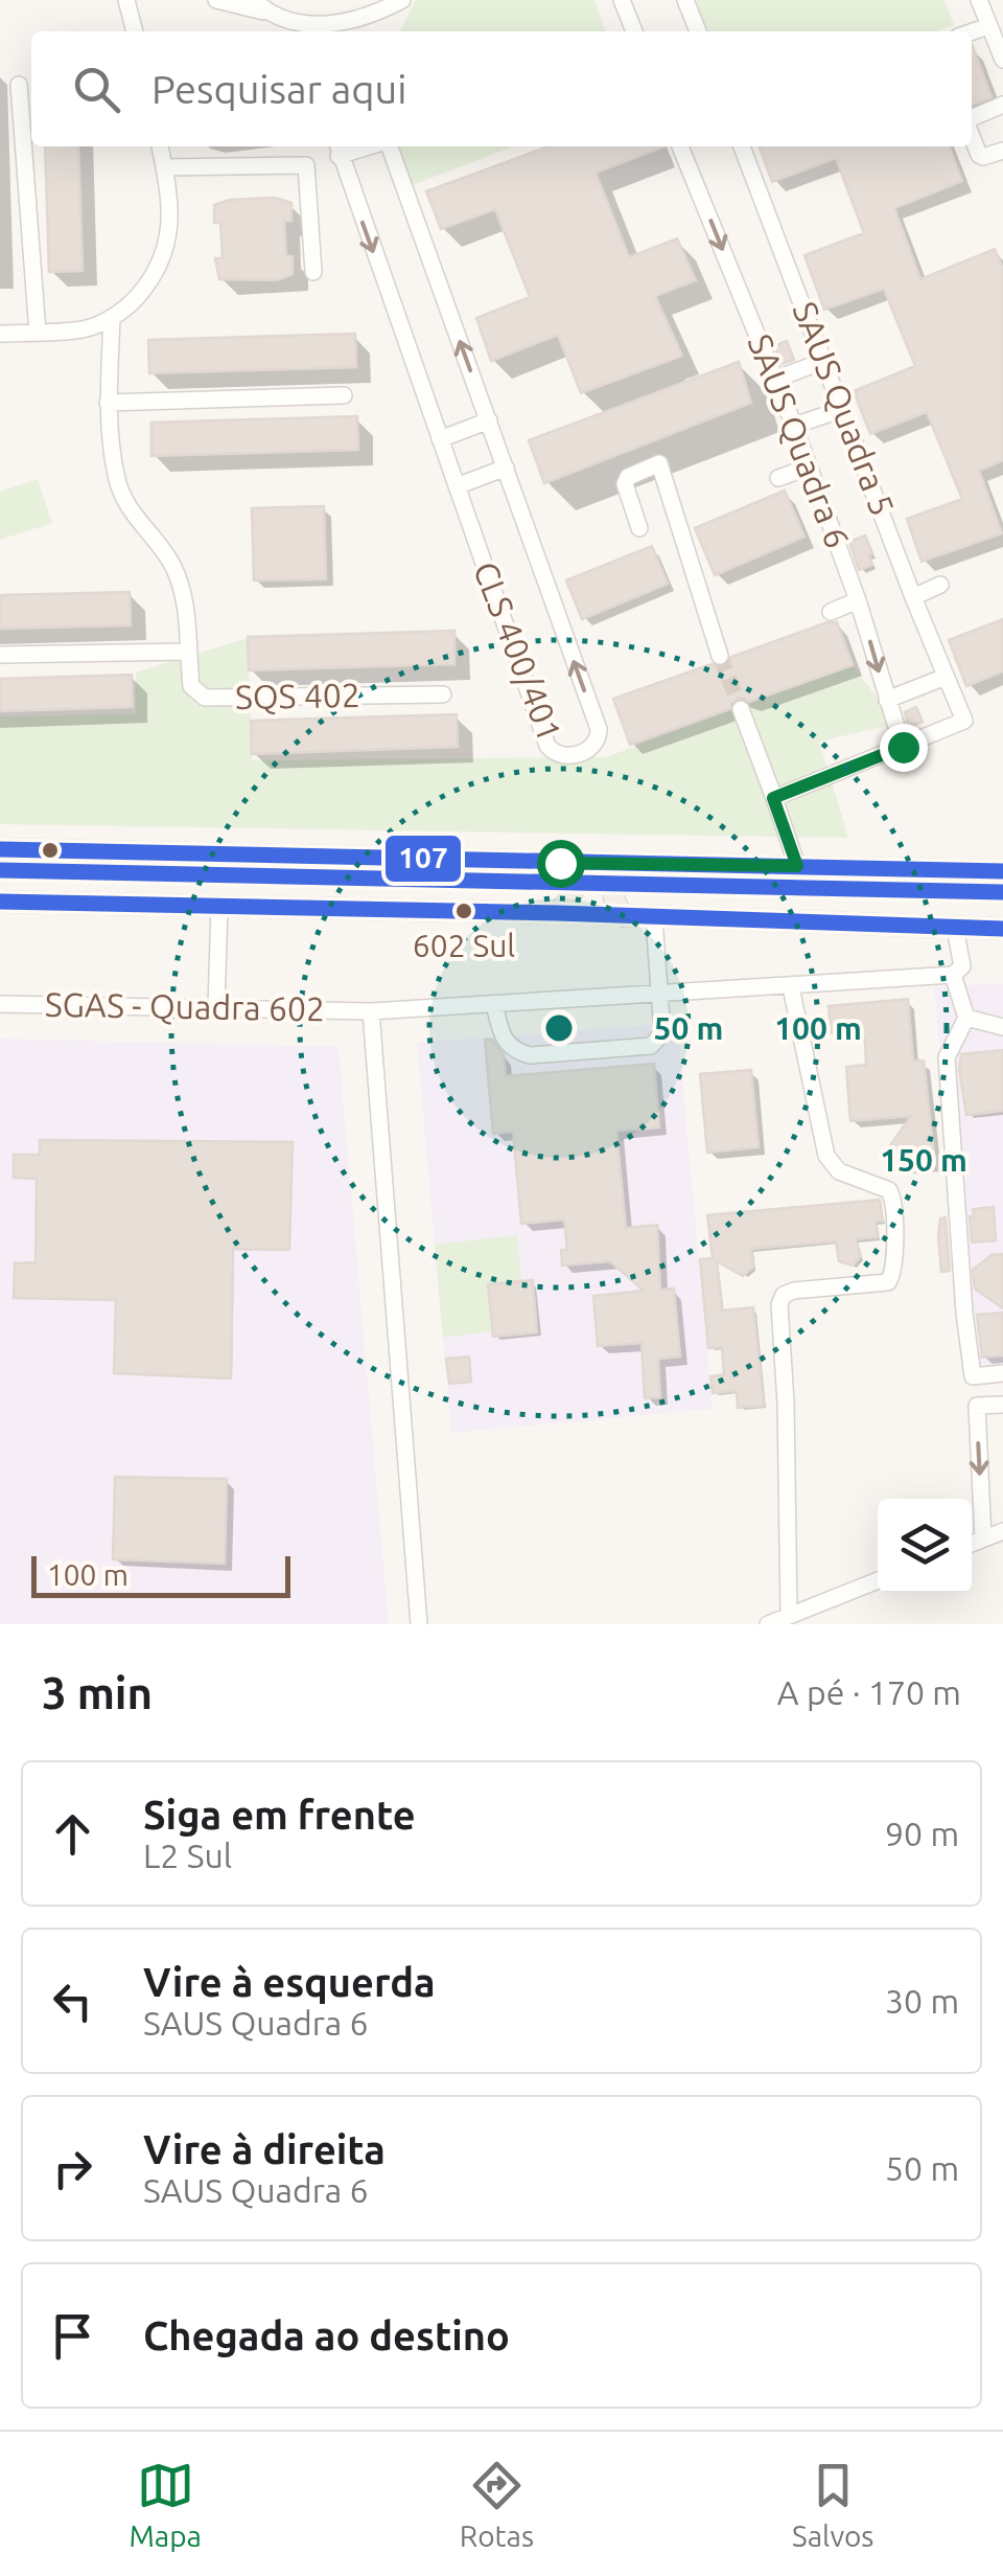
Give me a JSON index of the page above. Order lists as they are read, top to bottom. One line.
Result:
{"streets":{"street":["SAUS Quadra 5","SAUS Quadra 6","CLS 400/401","SQS 402","SGAS - Quadra 602"]},"crossings":[["SAUS Quadra 5","SAUS Quadra 6"]],"one_way":["SAUS Quadra 6"],"places":["602 Sul"],"lines":["transit line 107"],"scale_bar":"100 m","page":{"search":"Pesquisar aqui","scale":"100 m","heading":["3 min","A pé · 170 m"],"list":[["Siga em frente","L2 Sul","90 m"],["Vire à esquerda","SAUS Quadra 6","30 m"],["Vire à direita","SAUS Quadra 6","50 m"],"Chegada ao destino"],"nav":["Mapa","Rotas","Salvos"]},"rings":["50 m","100 m","150 m"]}
